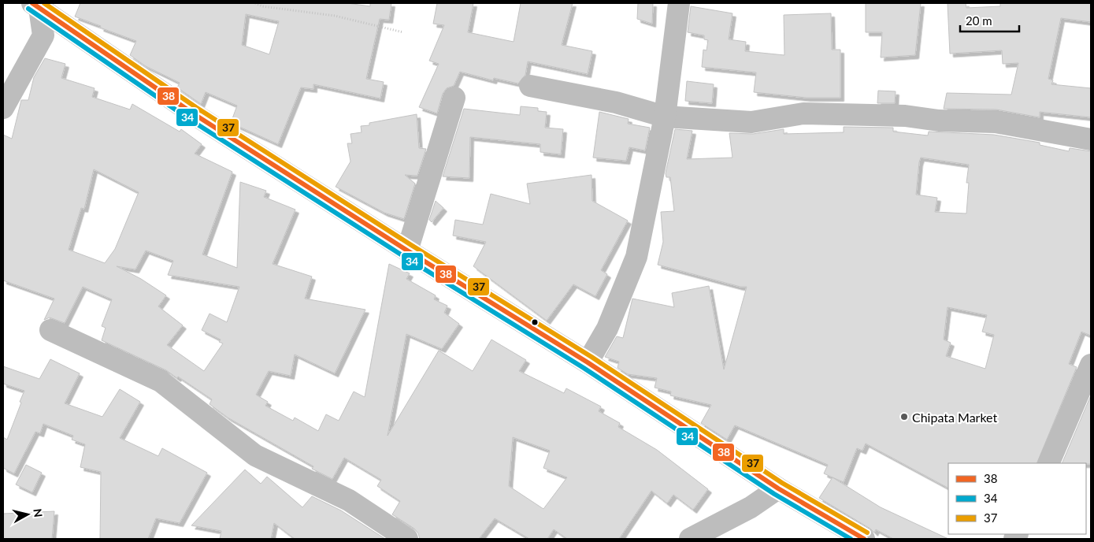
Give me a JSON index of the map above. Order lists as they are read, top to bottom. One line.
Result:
{"places":["Chipata Market"],"lines":["transit line 38","transit line 37","transit line 34"],"legend":["38","34","37"],"scale_bar":"20 m","north":"right"}
